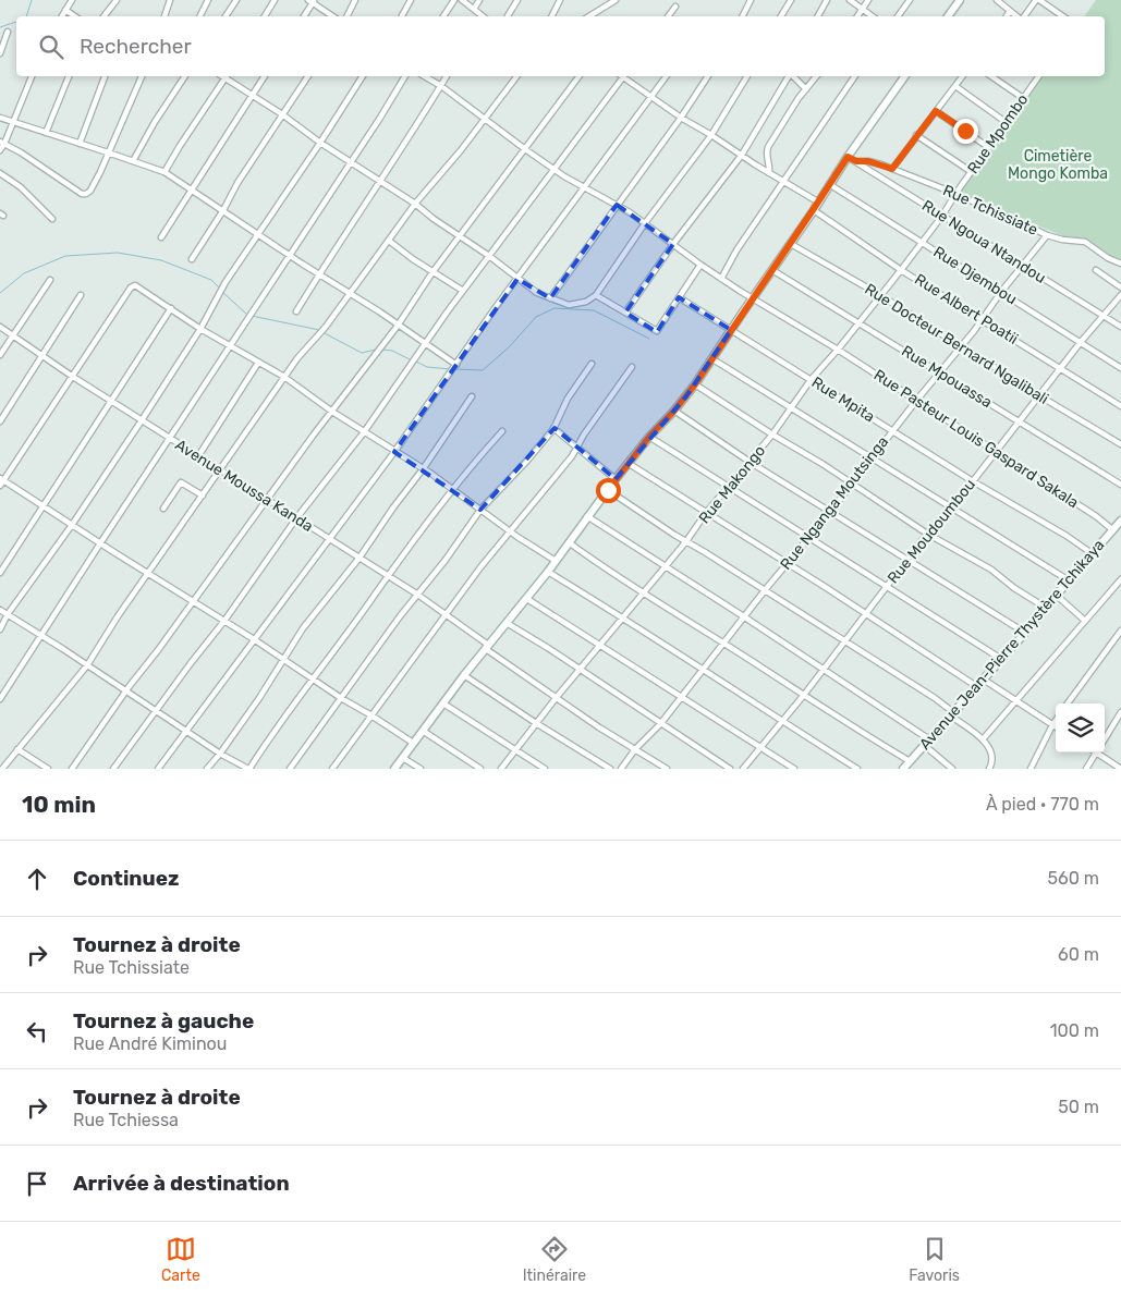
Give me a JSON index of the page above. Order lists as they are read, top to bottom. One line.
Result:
{"streets":{"street":["Rue Mpombo","Rue Tchissiate","Rue Ngoua Ntandou","Rue Djembou","Rue Albert Poatii","Rue Docteur Bernard Ngalibali","Rue Mpouassa","Rue Mpita","Rue Pasteur Louis Gaspard Sakala","Rue Makongo","Avenue Moussa Kanda","Rue Nganga Moutsinga","Rue Moudoumbou","Avenue Jean-Pierre Thystère Tchikaya"]},"crossings":[["Rue Mpombo","Rue Tchissiate"],["Rue Mpombo","Rue Makongo"],["Rue Tchissiate","Rue Ngoua Ntandou"],["Rue Tchissiate","Rue Makongo"],["Rue Tchissiate","Rue Nganga Moutsinga"],["Rue Ngoua Ntandou","Rue Makongo"],["Rue Ngoua Ntandou","Rue Nganga Moutsinga"],["Rue Ngoua Ntandou","Rue Moudoumbou"],["Rue Djembou","Rue Makongo"],["Rue Djembou","Rue Nganga Moutsinga"],["Rue Djembou","Rue Moudoumbou"],["Rue Albert Poatii","Rue Makongo"],["Rue Albert Poatii","Rue Nganga Moutsinga"],["Rue Albert Poatii","Rue Moudoumbou"],["Rue Docteur Bernard Ngalibali","Rue Makongo"],["Rue Docteur Bernard Ngalibali","Rue Nganga Moutsinga"],["Rue Docteur Bernard Ngalibali","Rue Moudoumbou"],["Rue Mpouassa","Rue Makongo"],["Rue Mpouassa","Rue Nganga Moutsinga"],["Rue Mpouassa","Rue Moudoumbou"],["Rue Mpita","Rue Makongo"],["Rue Mpita","Rue Nganga Moutsinga"],["Rue Mpita","Rue Moudoumbou"],["Rue Mpita","Avenue Jean-Pierre Thystère Tchikaya"],["Rue Pasteur Louis Gaspard Sakala","Rue Makongo"],["Rue Pasteur Louis Gaspard Sakala","Rue Nganga Moutsinga"],["Rue Pasteur Louis Gaspard Sakala","Rue Moudoumbou"],["Rue Pasteur Louis Gaspard Sakala","Avenue Jean-Pierre Thystère Tchikaya"],["Rue Makongo","Avenue Moussa Kanda"],["Avenue Moussa Kanda","Rue Nganga Moutsinga"]],"parks":["Cimetière Mongo Komba"],"page":{"search":"Rechercher","heading":["10 min","À pied · 770 m"],"list":[["Continuez","560 m"],["Tournez à droite","Rue Tchissiate","60 m"],["Tournez à gauche","Rue André Kiminou","100 m"],["Tournez à droite","Rue Tchiessa","50 m"],"Arrivée à destination"],"nav":["Carte","Itinéraire","Favoris"]}}
